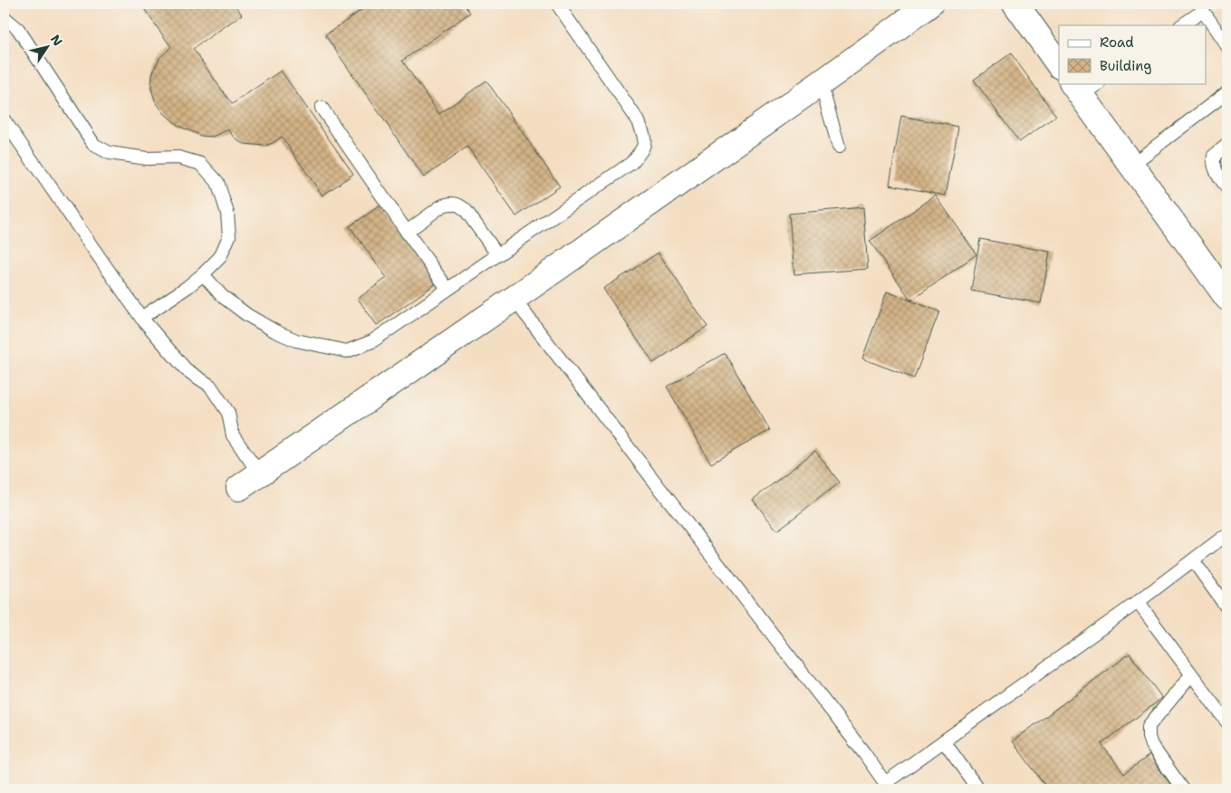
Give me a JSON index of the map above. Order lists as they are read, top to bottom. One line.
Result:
{"legend":["Road","Building"],"north":"top right"}
